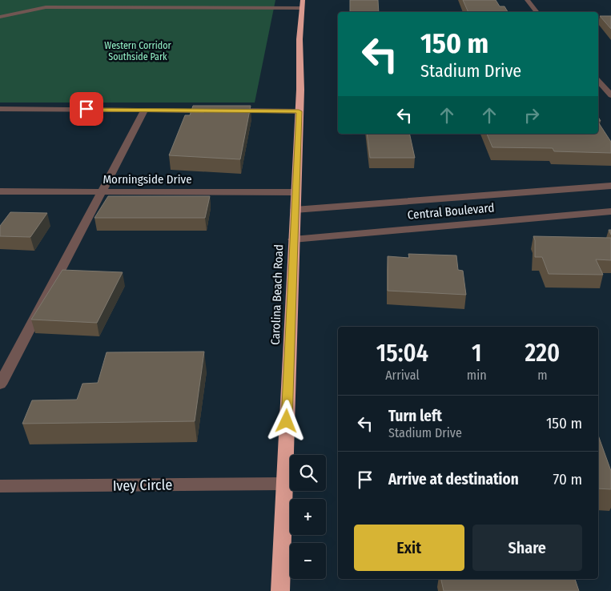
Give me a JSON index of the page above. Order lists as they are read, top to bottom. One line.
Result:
{"streets":{"highway":["Carolina Beach Road"],"street":["Morningside Drive","Central Boulevard","Ivey Circle"]},"crossings":[["Morningside Drive","Carolina Beach Road"],["Central Boulevard","Carolina Beach Road"],["Carolina Beach Road","Ivey Circle"]],"parks":["Western Corridor Southside Park"],"page":{"turn":["150 m","Stadium Drive"],"eta":["15:04","Arrival","1","min","220","m"],"list":[{"name":"Turn left","note":"Stadium Drive","value":"150 m"},{"name":"Arrive at destination","value":"70 m"}],"map_buttons":["+","−"],"buttons":["Exit","Share"]}}
